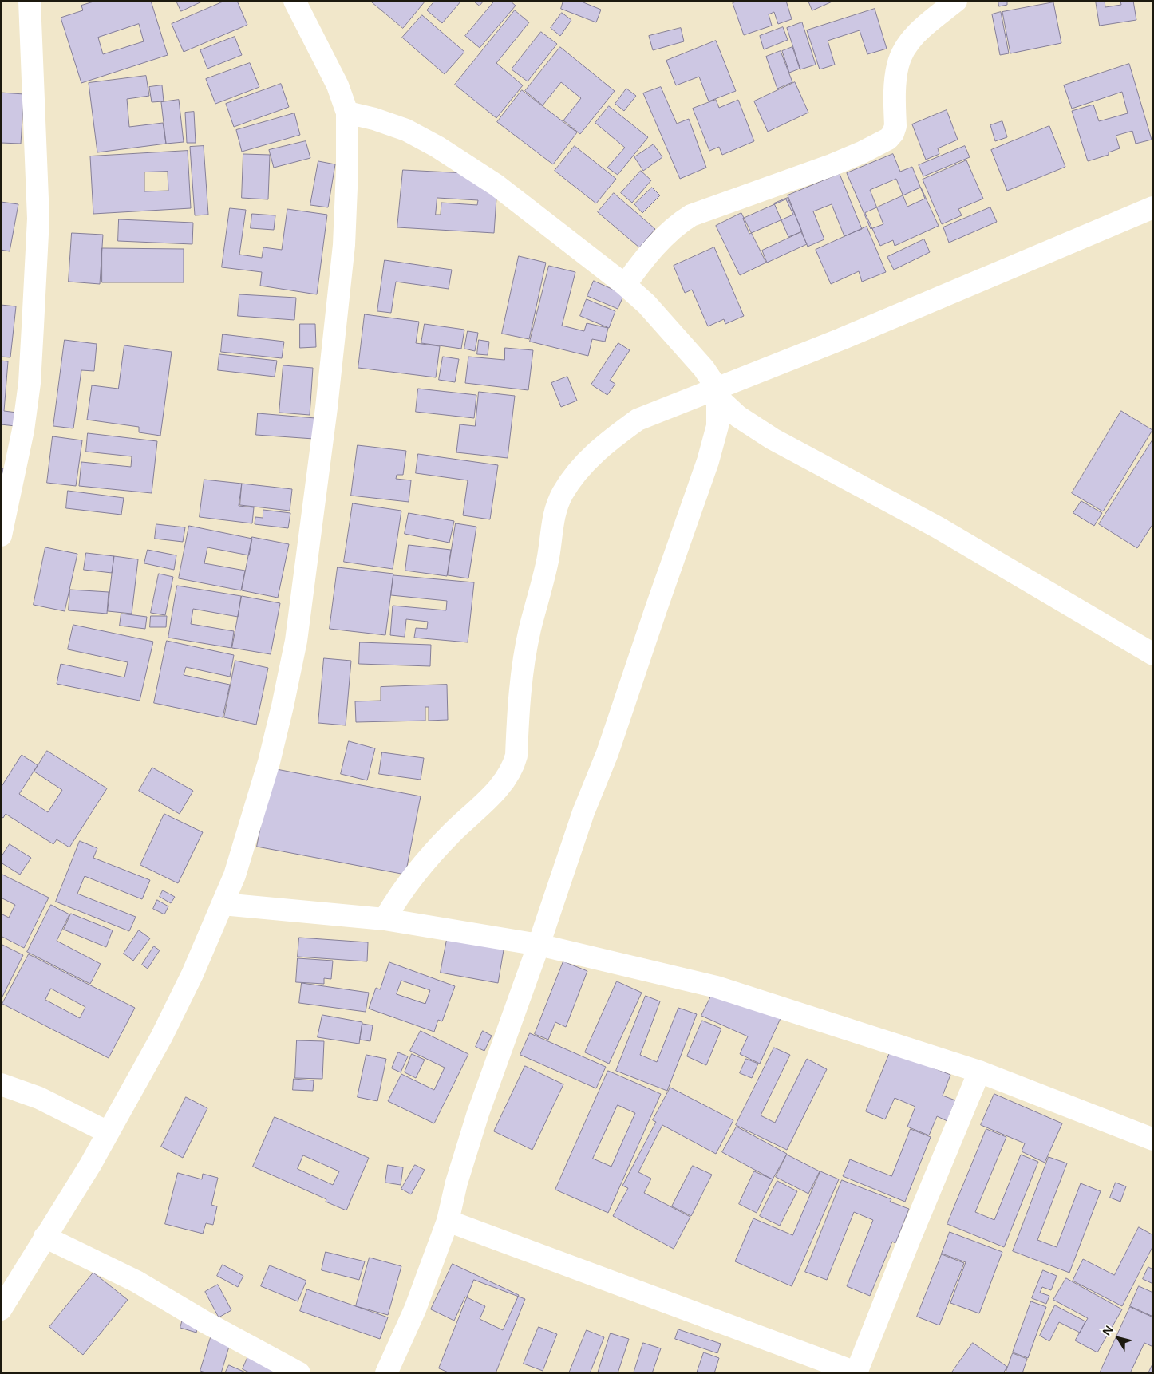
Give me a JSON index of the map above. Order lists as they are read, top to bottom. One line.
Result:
{"north":"top left"}
